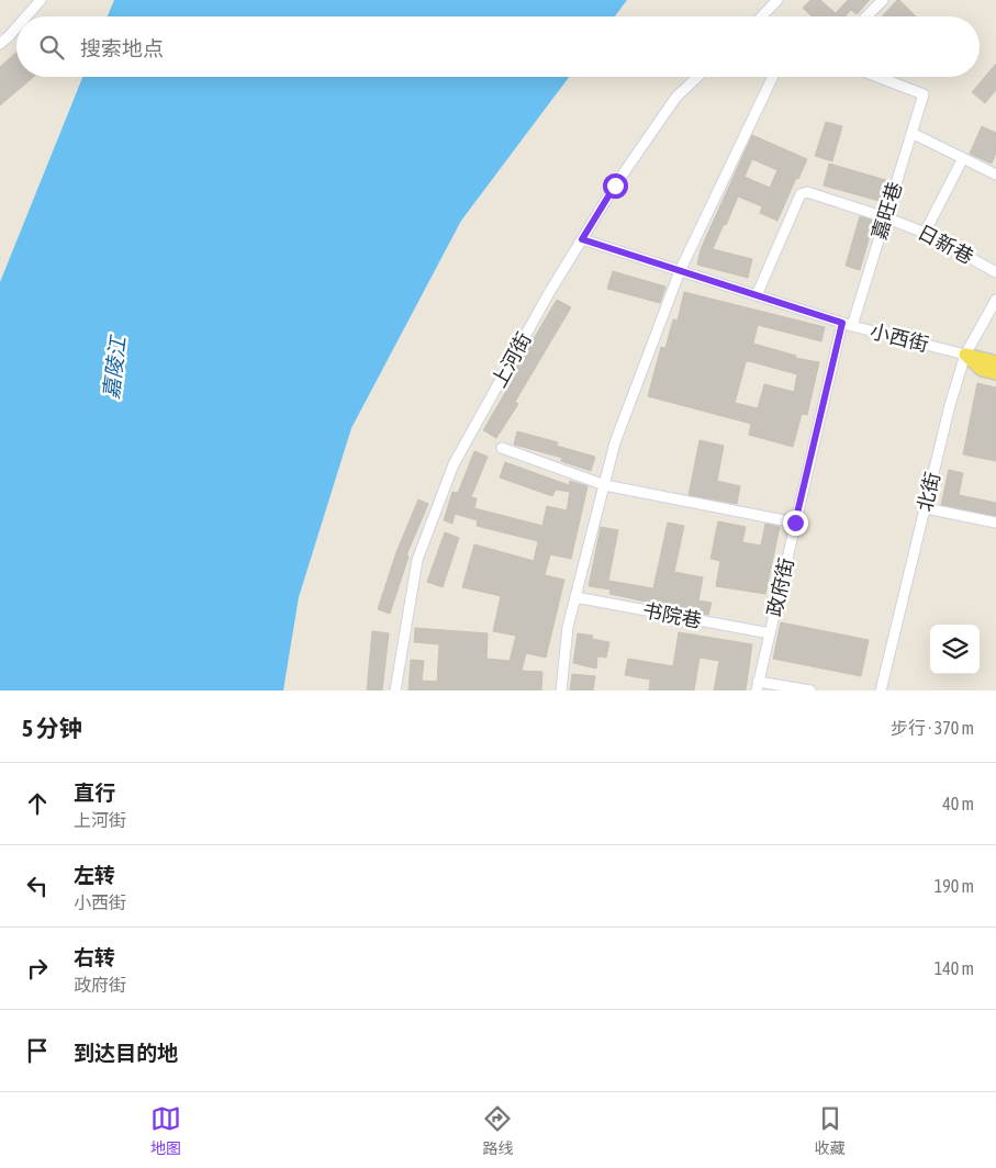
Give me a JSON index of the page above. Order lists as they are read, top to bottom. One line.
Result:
{"streets":{"street":["嘉旺巷","日新巷","小西街","上河街","北街","政府街","书院巷"]},"crossings":[["嘉旺巷","日新巷"],["嘉旺巷","小西街"],["嘉旺巷","政府街"],["日新巷","小西街"],["小西街","上河街"],["小西街","北街"],["小西街","政府街"],["政府街","书院巷"]],"water":["嘉陵江"],"page":{"search":"搜索地点","heading":["5 分钟","步行 · 370 m"],"list":[["直行","上河街","40 m"],["左转","小西街","190 m"],["右转","政府街","140 m"],"到达目的地"],"nav":["地图","路线","收藏"]}}
